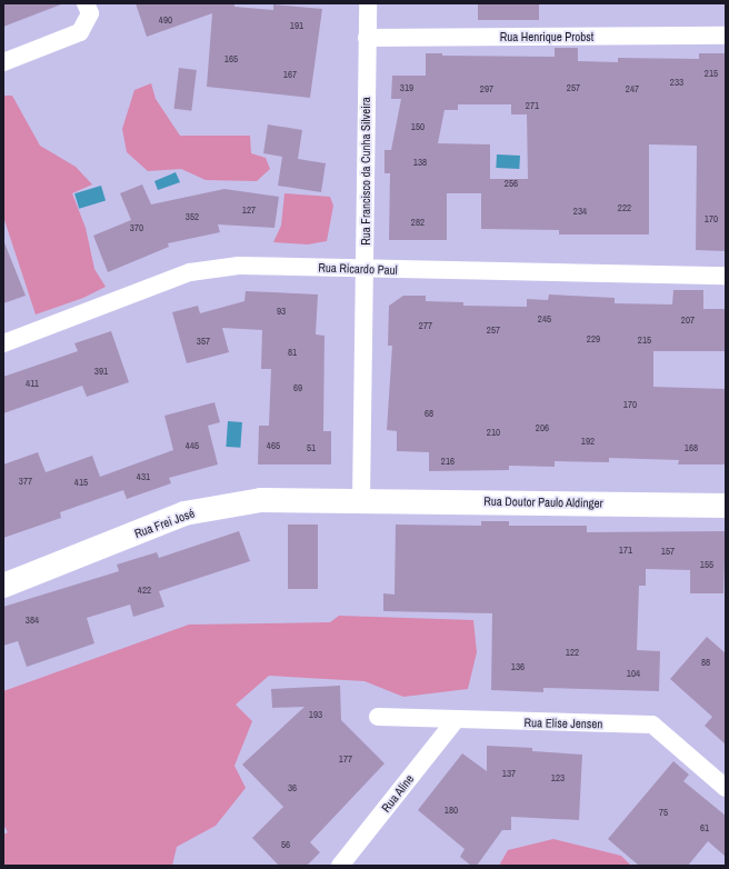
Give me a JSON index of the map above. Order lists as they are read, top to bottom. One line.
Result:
{"streets":{"street":["Rua Henrique Probst","Rua Francisco da Cunha Silveira","Rua Ricardo Paul","Rua Doutor Paulo Aldinger","Rua Frei José","Rua Elise Jensen","Rua Aline"]},"crossings":[["Rua Henrique Probst","Rua Francisco da Cunha Silveira"],["Rua Francisco da Cunha Silveira","Rua Ricardo Paul"],["Rua Francisco da Cunha Silveira","Rua Doutor Paulo Aldinger"],["Rua Francisco da Cunha Silveira","Rua Frei José"],["Rua Doutor Paulo Aldinger","Rua Frei José"],["Rua Elise Jensen","Rua Aline"]],"house_numbers":["490","191","165","215","167","233","319","257","297","247","271","150","138","256","222","127","234","352","170","282","370","93","245","207","277","257","229","215","357","81","391","411","69","170","68","206","210","192","445","465","51","168","216","431","377","415","171","157","155","422","384","122","88","136","104","193","177","137","123","36","180","75","61","56"]}
